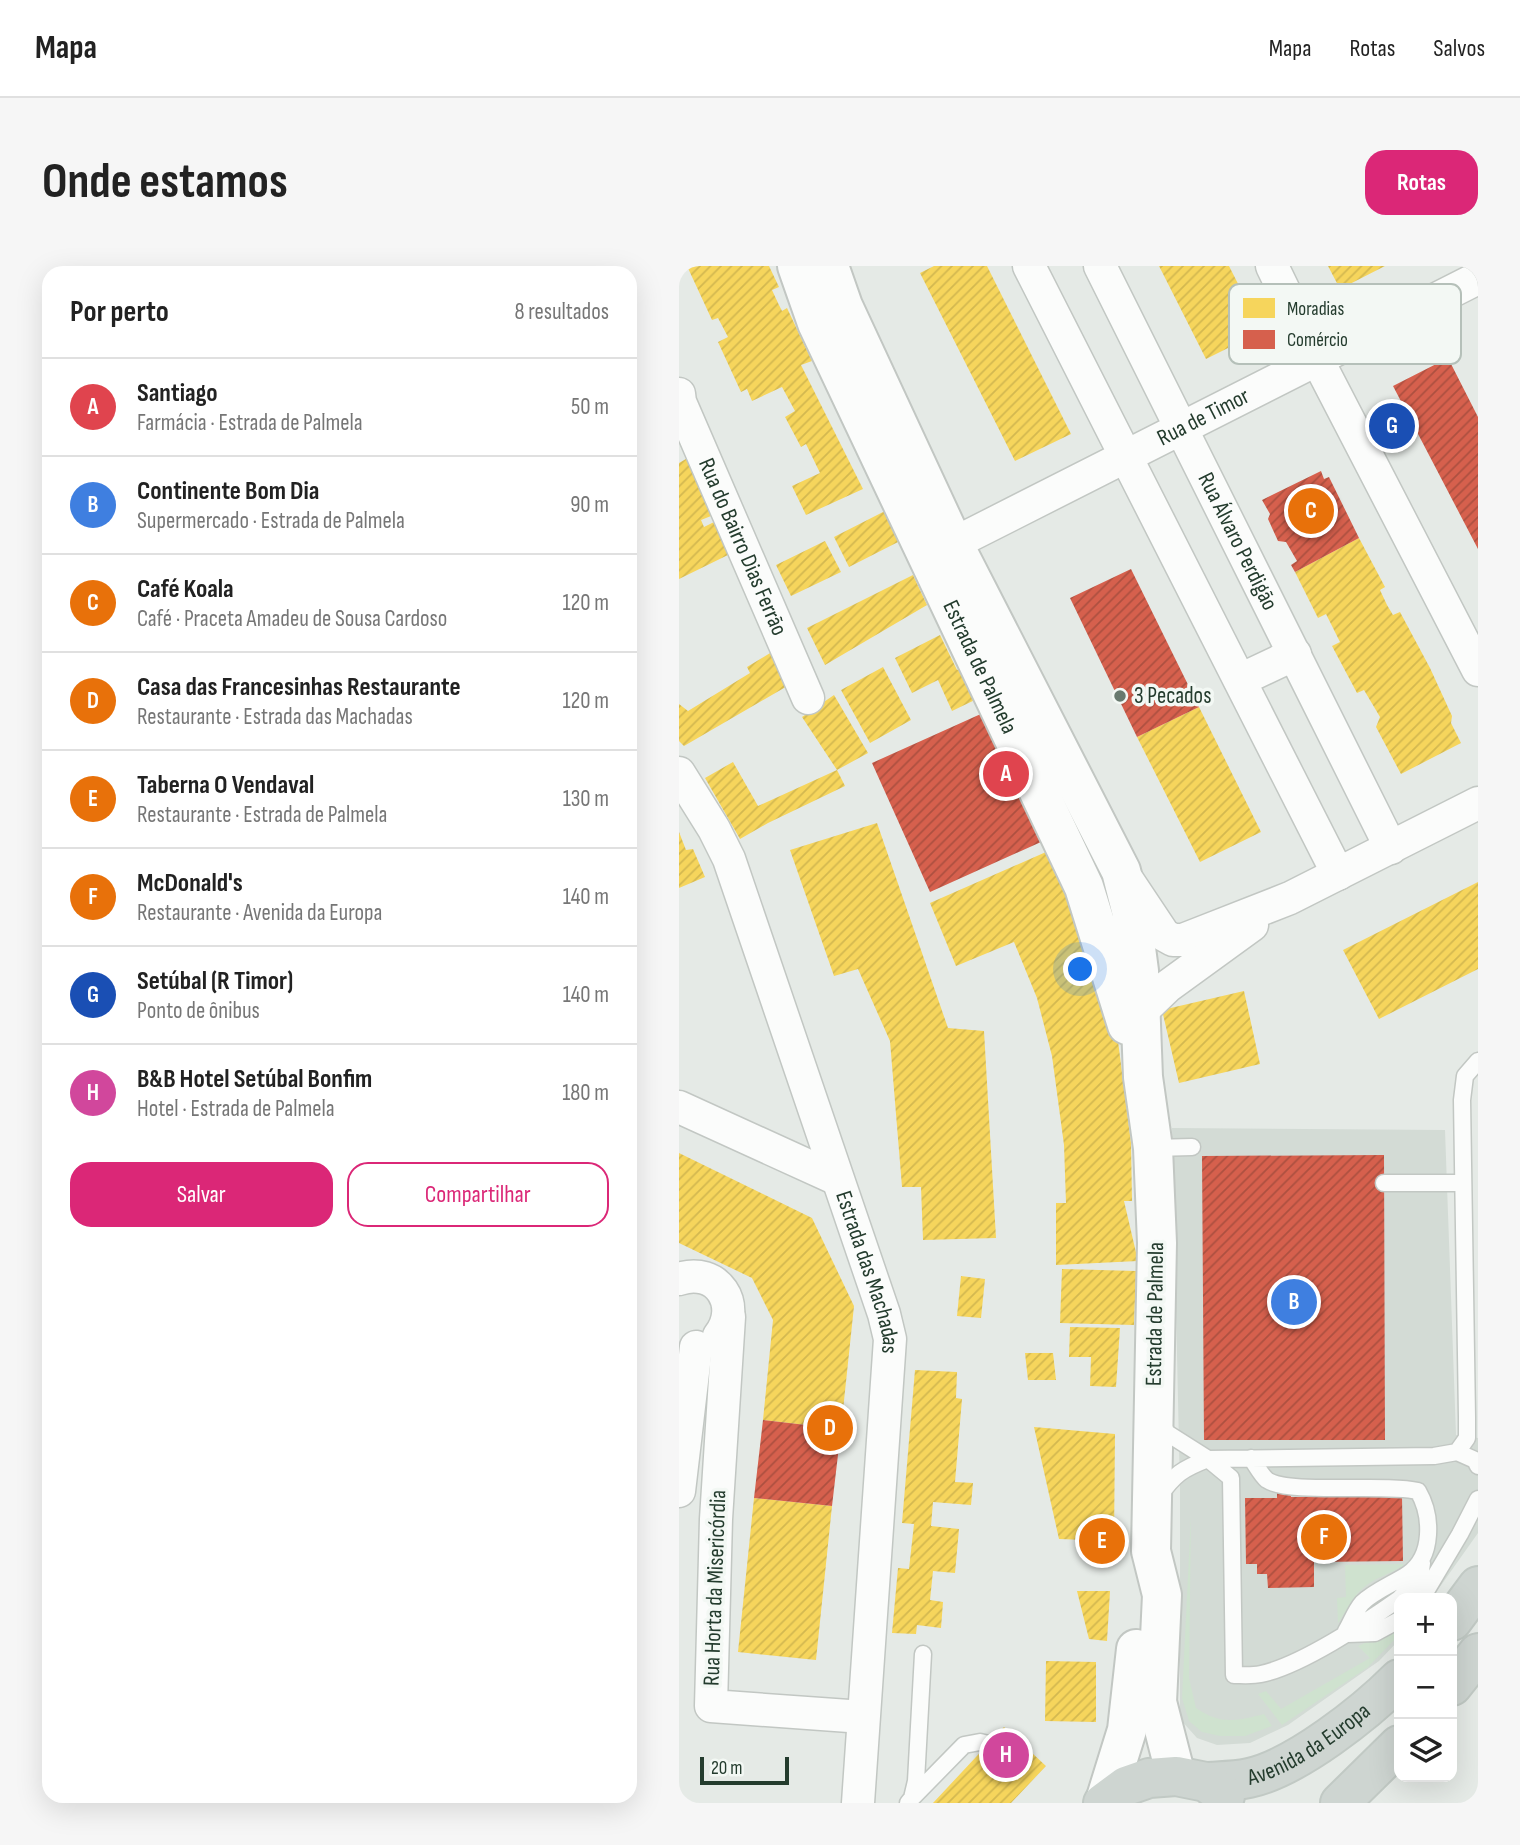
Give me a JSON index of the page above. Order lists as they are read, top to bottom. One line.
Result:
{"streets":{"main road":["Avenida da Europa"],"street":["Rua de Timor","Rua Álvaro Perdigão","Rua do Bairro Dias Ferrão","Estrada de Palmela","Estrada das Machadas","Rua Horta da Misericórdia"]},"crossings":[["Rua de Timor","Rua Álvaro Perdigão"],["Rua de Timor","Estrada de Palmela"],["Estrada de Palmela","Avenida da Europa"],["Estrada das Machadas","Rua Horta da Misericórdia"]],"places":["3 Pecados"],"legend":["Moradias","Comércio"],"scale_bar":"20 m","page":{"header":"Mapa","nav":["Mapa","Rotas","Salvos"],"buttons":["Rotas",["Salvar","Compartilhar"]],"title":"Onde estamos","heading":["Por perto","8 resultados"],"list":[{"mark":"A","name":"Santiago","note":"Farmácia · Estrada de Palmela","value":"50 m"},{"mark":"B","name":"Continente Bom Dia","note":"Supermercado · Estrada de Palmela","value":"90 m"},{"mark":"C","name":"Café Koala","note":"Café · Praceta Amadeu de Sousa Cardoso","value":"120 m"},{"mark":"D","name":"Casa das Francesinhas Restaurante","note":"Restaurante · Estrada das Machadas","value":"120 m"},{"mark":"E","name":"Taberna O Vendaval","note":"Restaurante · Estrada de Palmela","value":"130 m"},{"mark":"F","name":"McDonald's","note":"Restaurante · Avenida da Europa","value":"140 m"},{"mark":"G","name":"Setúbal (R Timor)","note":"Ponto de ônibus","value":"140 m"},{"mark":"H","name":"B&B Hotel Setúbal Bonfim","note":"Hotel · Estrada de Palmela","value":"180 m"}],"pins":["G","C","A","B","D","F","E","H"],"map_buttons":["+","−"],"scale":"20 m"}}
